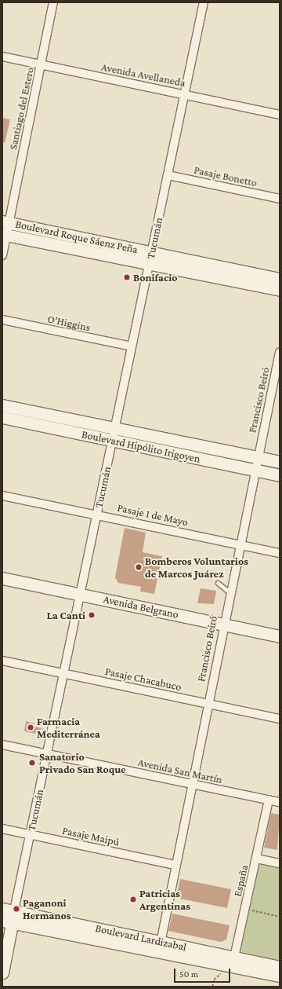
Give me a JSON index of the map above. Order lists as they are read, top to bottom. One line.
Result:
{"streets":{"street":["Avenida Avellaneda","Santiago del Estero","Pasaje Bonetto","Boulevard Roque Sáenz Peña","Tucumán","O'Higgins","Francisco Beiró","Boulevard Hipólito Irigoyen","Pasaje 1 de Mayo","Avenida Belgrano","Pasaje Chacabuco","Avenida San Martín","Pasaje Maipú","España","Boulevard Lardizabal"]},"crossings":[["Avenida Avellaneda","Santiago del Estero"],["Avenida Avellaneda","Tucumán"],["Santiago del Estero","Boulevard Roque Sáenz Peña"],["Pasaje Bonetto","Tucumán"],["Boulevard Roque Sáenz Peña","Tucumán"],["Tucumán","O'Higgins"],["Tucumán","Boulevard Hipólito Irigoyen"],["Tucumán","Pasaje 1 de Mayo"],["Tucumán","Avenida Belgrano"],["Tucumán","Pasaje Chacabuco"],["Tucumán","Avenida San Martín"],["Tucumán","Pasaje Maipú"],["Tucumán","Boulevard Lardizabal"],["Francisco Beiró","Boulevard Hipólito Irigoyen"],["Francisco Beiró","Pasaje 1 de Mayo"],["Francisco Beiró","Avenida Belgrano"],["Francisco Beiró","Pasaje Chacabuco"],["Francisco Beiró","Avenida San Martín"],["Francisco Beiró","Pasaje Maipú"],["Francisco Beiró","Boulevard Lardizabal"],["Avenida San Martín","España"],["España","Boulevard Lardizabal"]],"places":["Bonifacio","Bomberos Voluntarios de Marcos Juárez","La Canti","Farmacia Mediterránea","Sanatorio Privado San Roque","Patricias Argentinas","Paganoni Hermanos"],"scale_bar":"50 m"}
